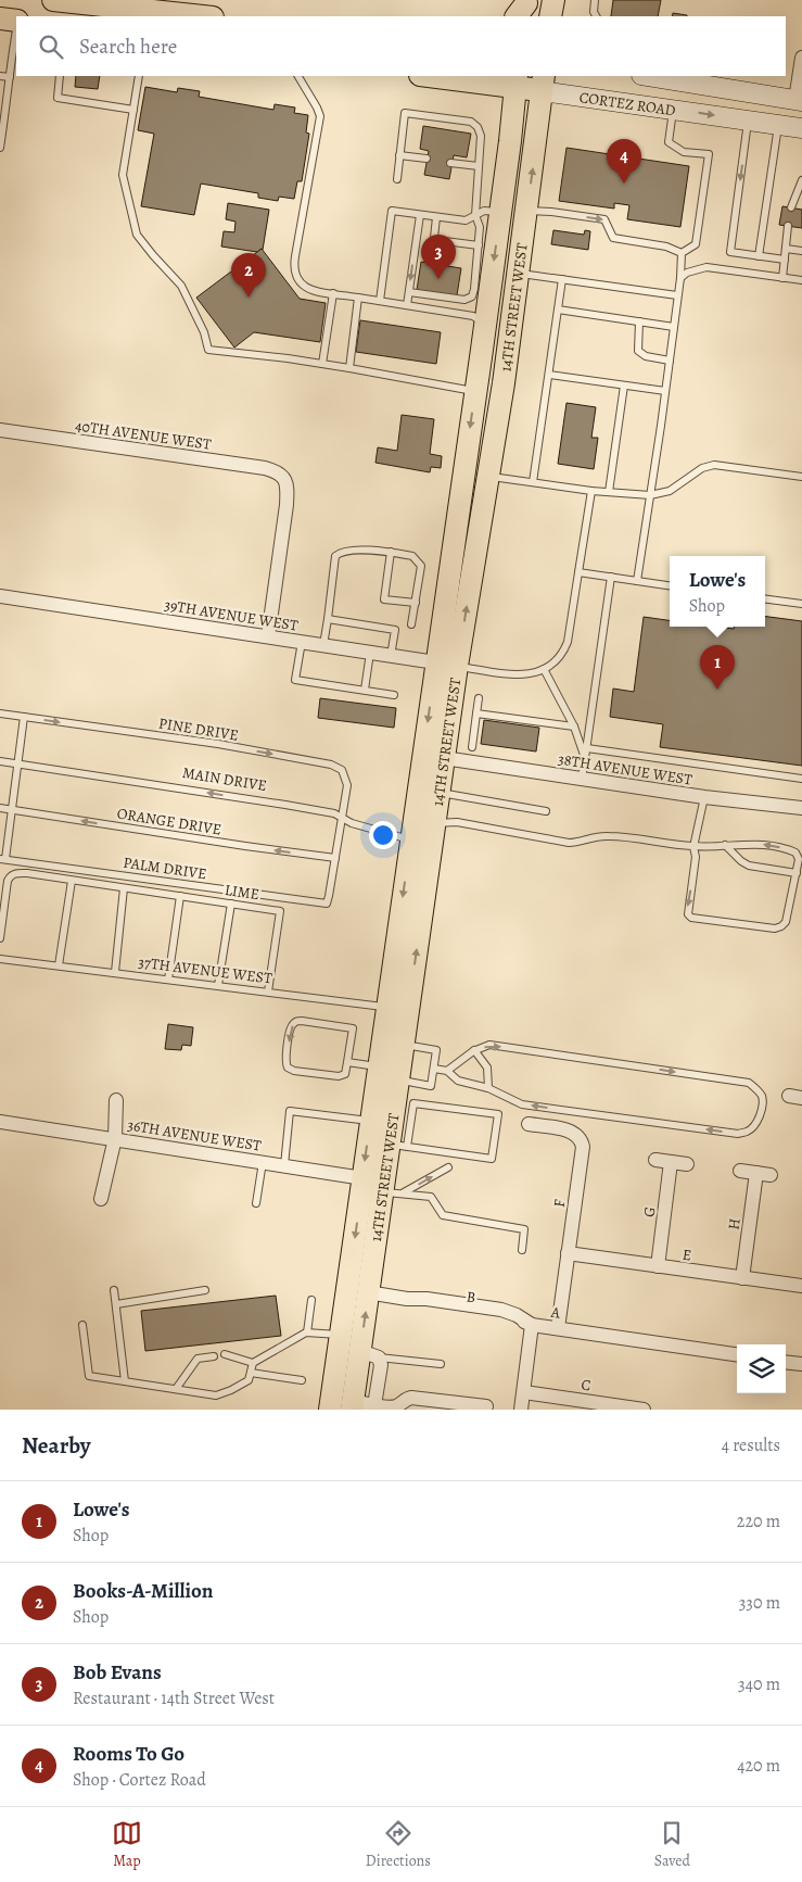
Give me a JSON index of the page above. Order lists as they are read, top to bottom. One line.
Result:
{"streets":{"main road":["CORTEZ ROAD","14TH STREET WEST"],"street":["40TH AVENUE WEST","39TH AVENUE WEST","38TH AVENUE WEST","36TH AVENUE WEST","F","G","H","E","A","C"],"lane":["PINE DRIVE","MAIN DRIVE","ORANGE DRIVE","PALM DRIVE","LIME","37TH AVENUE WEST"]},"crossings":[["CORTEZ ROAD","14TH STREET WEST"],["14TH STREET WEST","39TH AVENUE WEST"],["14TH STREET WEST","38TH AVENUE WEST"],["14TH STREET WEST","MAIN DRIVE"],["14TH STREET WEST","37TH AVENUE WEST"],["14TH STREET WEST","36TH AVENUE WEST"],["14TH STREET WEST","A"],["40TH AVENUE WEST","39TH AVENUE WEST"],["PINE DRIVE","MAIN DRIVE"],["PINE DRIVE","ORANGE DRIVE"],["PINE DRIVE","PALM DRIVE"],["LIME","37TH AVENUE WEST"],["F","E"],["F","A"],["G","E"],["H","E"]],"one_way":["PINE DRIVE","MAIN DRIVE","ORANGE DRIVE"],"page":{"search":"Search here","pins":["4","3","2","1"],"popup":["Lowe's","Shop"],"heading":["Nearby","4 results"],"list":[{"mark":"1","name":"Lowe's","note":"Shop","value":"220 m"},{"mark":"2","name":"Books-A-Million","note":"Shop","value":"330 m"},{"mark":"3","name":"Bob Evans","note":"Restaurant · 14th Street West","value":"340 m"},{"mark":"4","name":"Rooms To Go","note":"Shop · Cortez Road","value":"420 m"}],"nav":["Map","Directions","Saved"]}}
